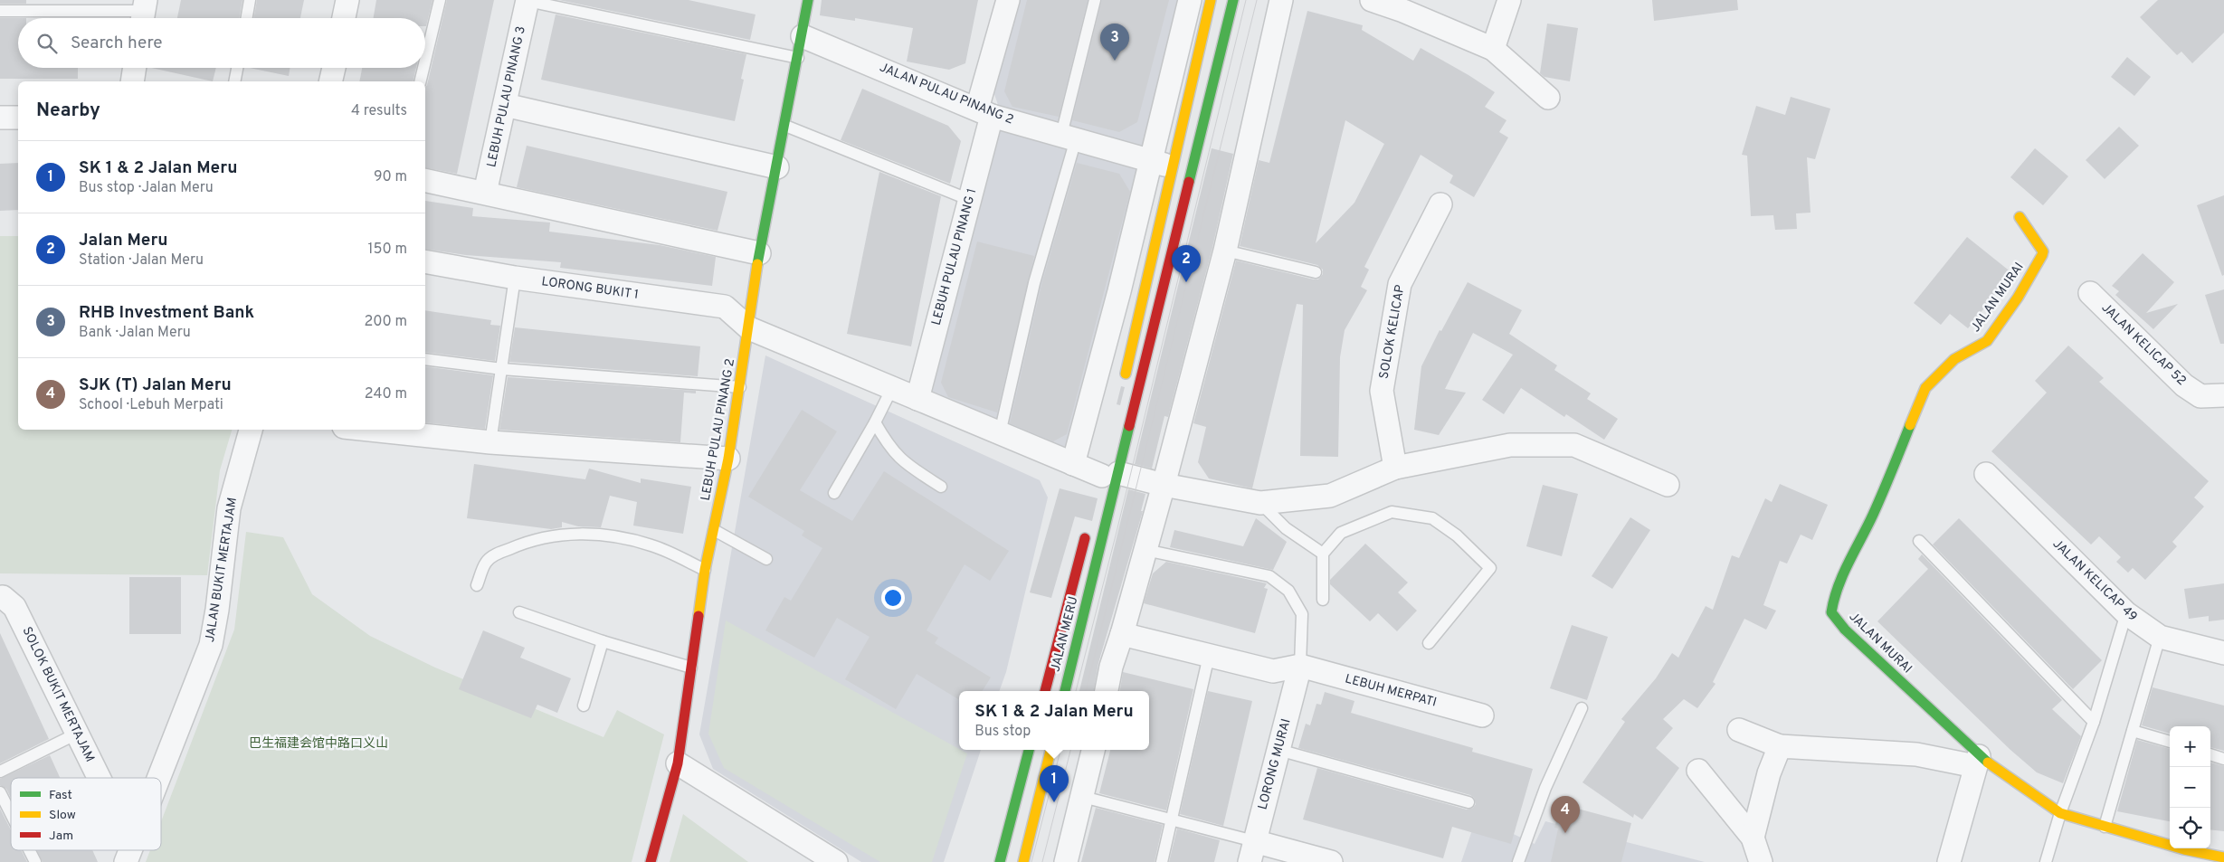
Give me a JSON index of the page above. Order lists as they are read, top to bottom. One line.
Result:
{"streets":{"main road":["JALAN MURAI","LEBUH PULAU PINANG 2","JALAN MERU"],"street":["JALAN PULAU PINANG 2","LEBUH PULAU PINANG 3","LEBUH PULAU PINANG 1","LORONG BUKIT 1","SOLOK KELICAP","JALAN KELICAP 52","JALAN BUKIT MERTAJAM","JALAN KELICAP 49","LEBUH MERPATI","SOLOK BUKIT MERTAJAM","LORONG MURAI"]},"crossings":[["JALAN PULAU PINANG 2","LEBUH PULAU PINANG 1"],["JALAN PULAU PINANG 2","LEBUH PULAU PINANG 2"],["LEBUH PULAU PINANG 1","LORONG BUKIT 1"],["LORONG BUKIT 1","SOLOK KELICAP"],["LORONG BUKIT 1","LEBUH PULAU PINANG 2"],["LORONG BUKIT 1","JALAN MERU"],["LEBUH MERPATI","LORONG MURAI"]],"parks":["巴生福建会馆中路口义山"],"legend":["Fast","Slow","Jam"],"page":{"search":"Search here","pins":["3","2","1","4"],"heading":["Nearby","4 results"],"list":[{"mark":"1","name":"SK 1 & 2 Jalan Meru","note":"Bus stop · Jalan Meru","value":"90 m"},{"mark":"2","name":"Jalan Meru","note":"Station · Jalan Meru","value":"150 m"},{"mark":"3","name":"RHB Investment Bank","note":"Bank · Jalan Meru","value":"200 m"},{"mark":"4","name":"SJK (T) Jalan Meru","note":"School · Lebuh Merpati","value":"240 m"}],"popup":["SK 1 & 2 Jalan Meru","Bus stop"],"map_buttons":["+","−"]}}
